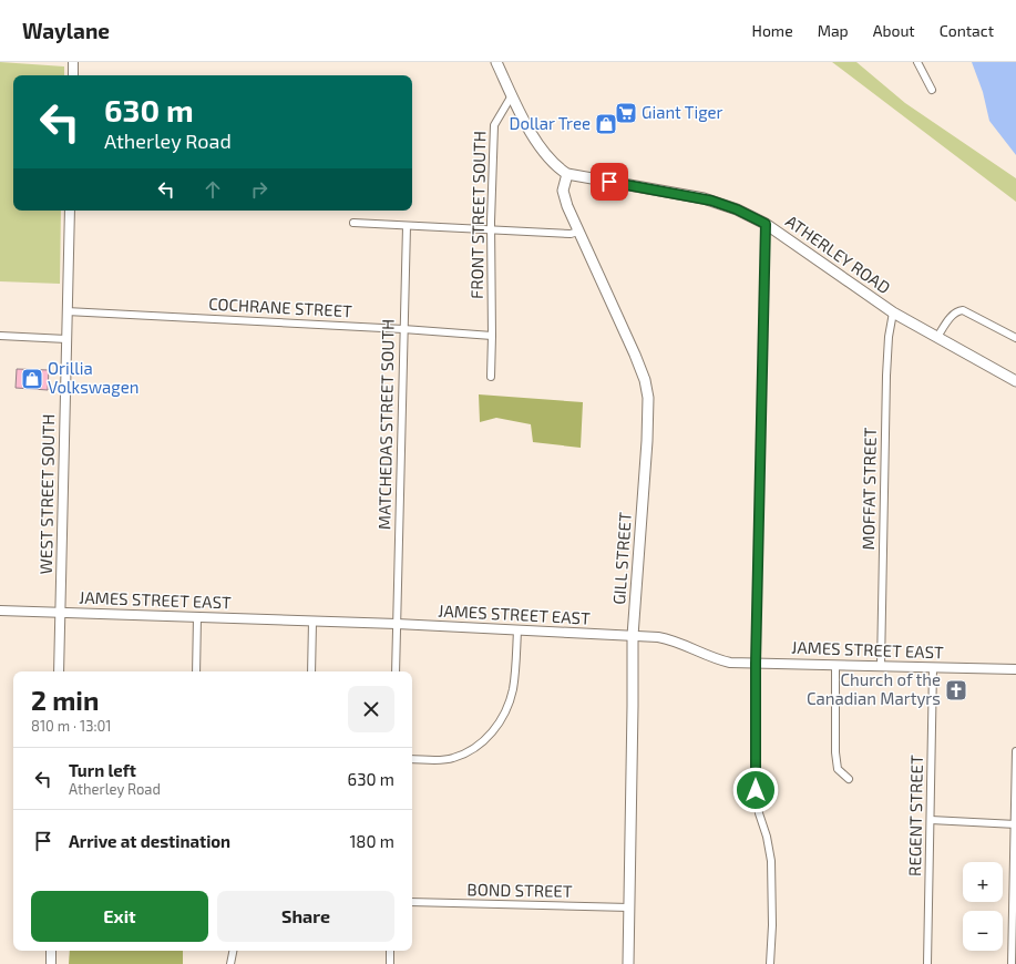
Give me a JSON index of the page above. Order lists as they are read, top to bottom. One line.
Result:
{"streets":{"main road":["ATHERLEY ROAD","GILL STREET"],"street":["FRONT STREET SOUTH","COCHRANE STREET","MATCHEDAS STREET SOUTH","MOFFAT STREET","WEST STREET SOUTH","JAMES STREET EAST","REGENT STREET","BOND STREET"]},"crossings":[["FRONT STREET SOUTH","COCHRANE STREET"],["ATHERLEY ROAD","MOFFAT STREET"],["ATHERLEY ROAD","GILL STREET"],["COCHRANE STREET","MATCHEDAS STREET SOUTH"],["COCHRANE STREET","WEST STREET SOUTH"],["MATCHEDAS STREET SOUTH","JAMES STREET EAST"],["MOFFAT STREET","JAMES STREET EAST"],["WEST STREET SOUTH","JAMES STREET EAST"],["GILL STREET","JAMES STREET EAST"],["GILL STREET","BOND STREET"],["JAMES STREET EAST","REGENT STREET"]],"places":{"supermarket":["Giant Tiger"],"shop":["Dollar Tree","Orillia Volkswagen"],"church":["Church of the Canadian Martyrs"]},"page":{"header":"Waylane","nav":["Home","Map","About","Contact"],"turn":["630 m","Atherley Road"],"heading":["2 min","810 m · 13:01"],"list":[{"name":"Turn left","note":"Atherley Road","value":"630 m"},{"name":"Arrive at destination","value":"180 m"}],"map_buttons":["+","−"],"buttons":["Exit","Share"]}}
